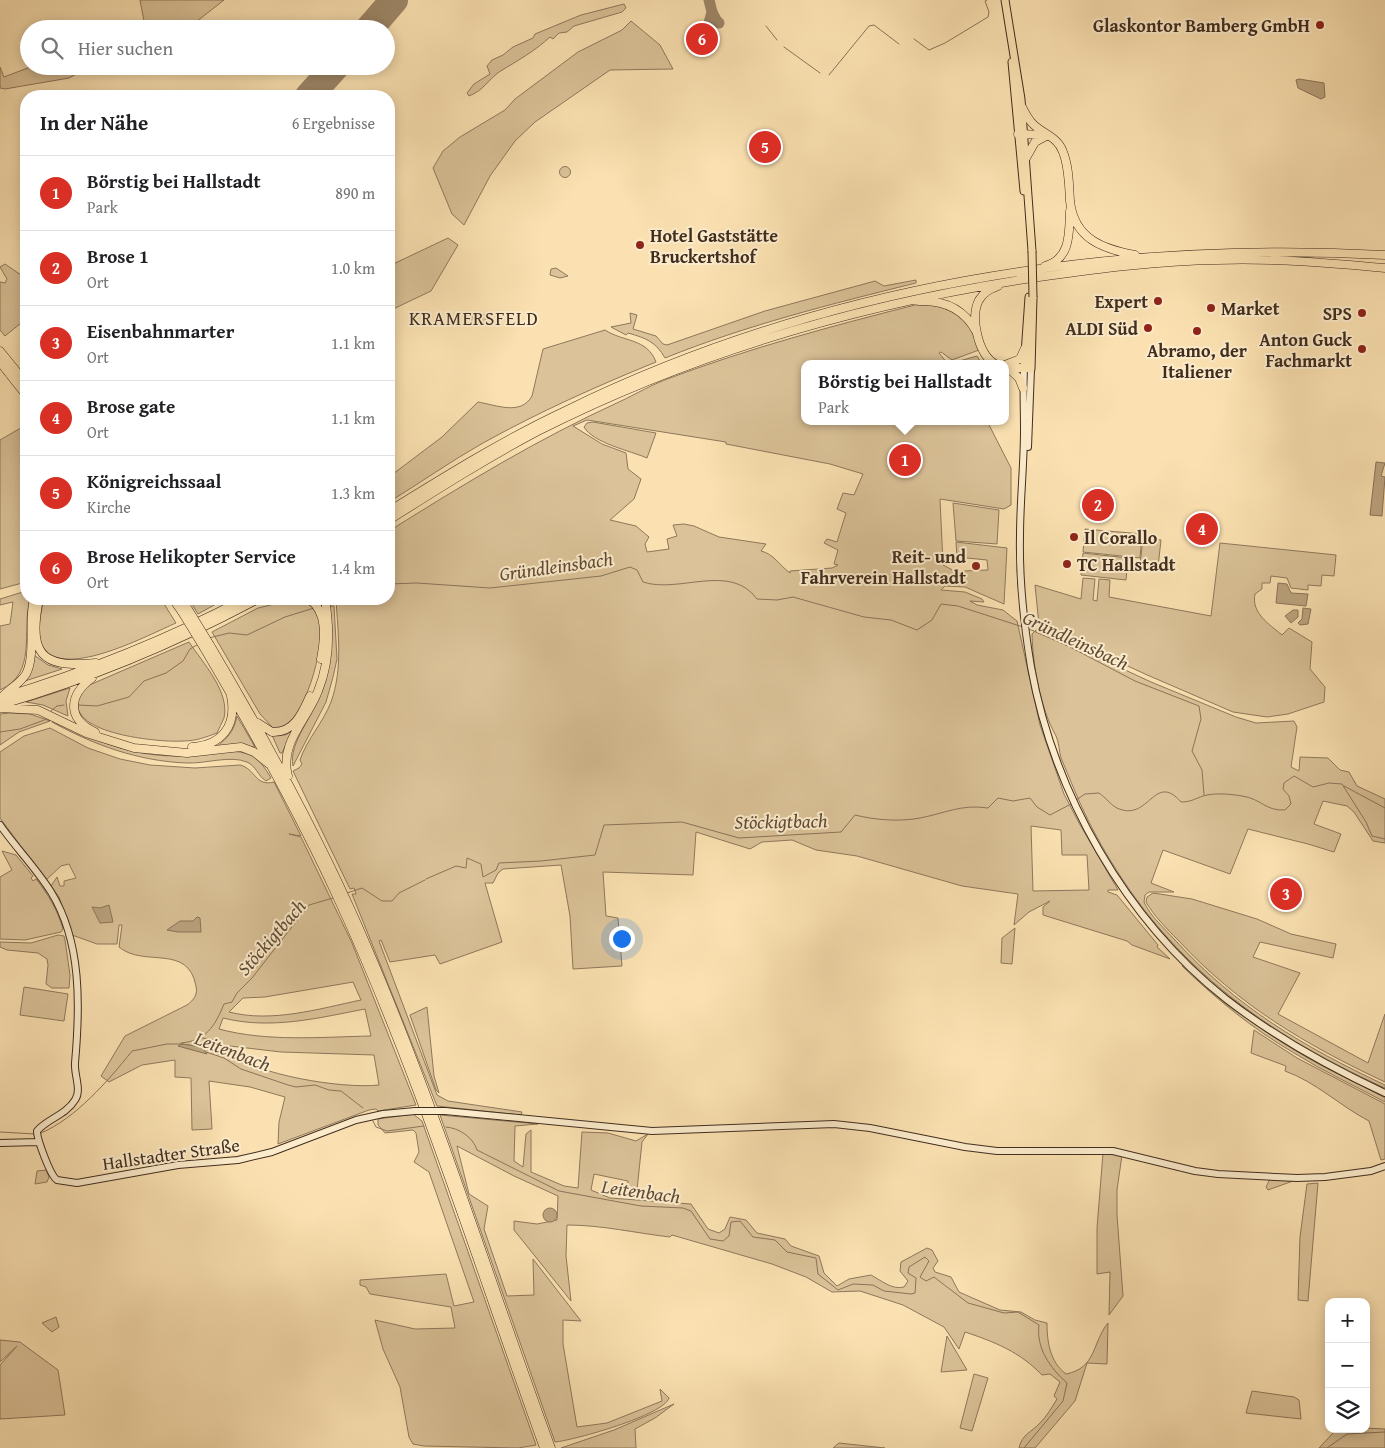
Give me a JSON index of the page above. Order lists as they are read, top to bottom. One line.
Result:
{"streets":{"street":["Hallstadter Straße"]},"districts":["KRAMERSFELD"],"water":["Gründleinsbach","Stöckigtbach","Leitenbach"],"places":["Glaskontor Bamberg GmbH","Hotel Gaststätte Bruckertshof","Expert","Market","SPS","ALDI Süd","Abramo, der Italiener","Anton Guck Fachmarkt","Il Corallo","TC Hallstadt","Reit- und Fahrverein Hallstadt"],"page":{"search":"Hier suchen","pins":["6","5","1","2","4","3"],"heading":["In der Nähe","6 Ergebnisse"],"list":[{"mark":"1","name":"Börstig bei Hallstadt","note":"Park","value":"890 m"},{"mark":"2","name":"Brose 1","note":"Ort","value":"1.0 km"},{"mark":"3","name":"Eisenbahnmarter","note":"Ort","value":"1.1 km"},{"mark":"4","name":"Brose gate","note":"Ort","value":"1.1 km"},{"mark":"5","name":"Königreichssaal","note":"Kirche","value":"1.3 km"},{"mark":"6","name":"Brose Helikopter Service","note":"Ort","value":"1.4 km"}],"popup":["Börstig bei Hallstadt","Park"],"map_buttons":["+","−"]}}
